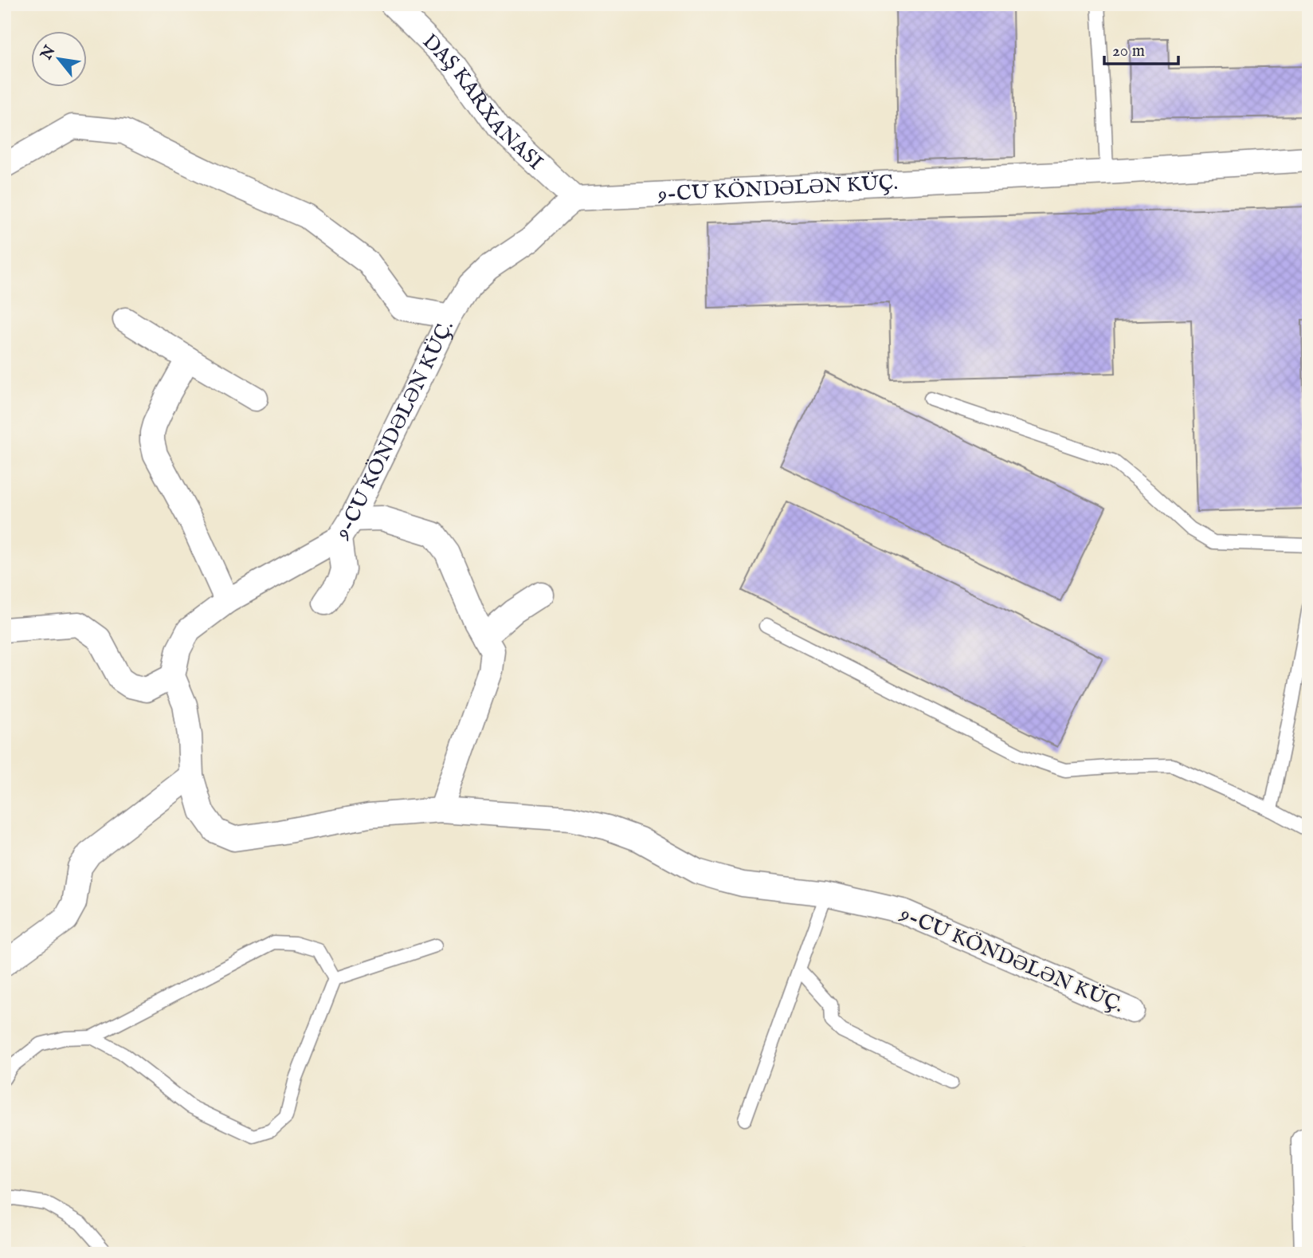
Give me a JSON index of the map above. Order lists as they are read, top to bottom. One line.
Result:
{"streets":{"street":["9-CU KÖNDƏLƏN KÜÇ."]},"scale_bar":"20 m","north":"top left"}
